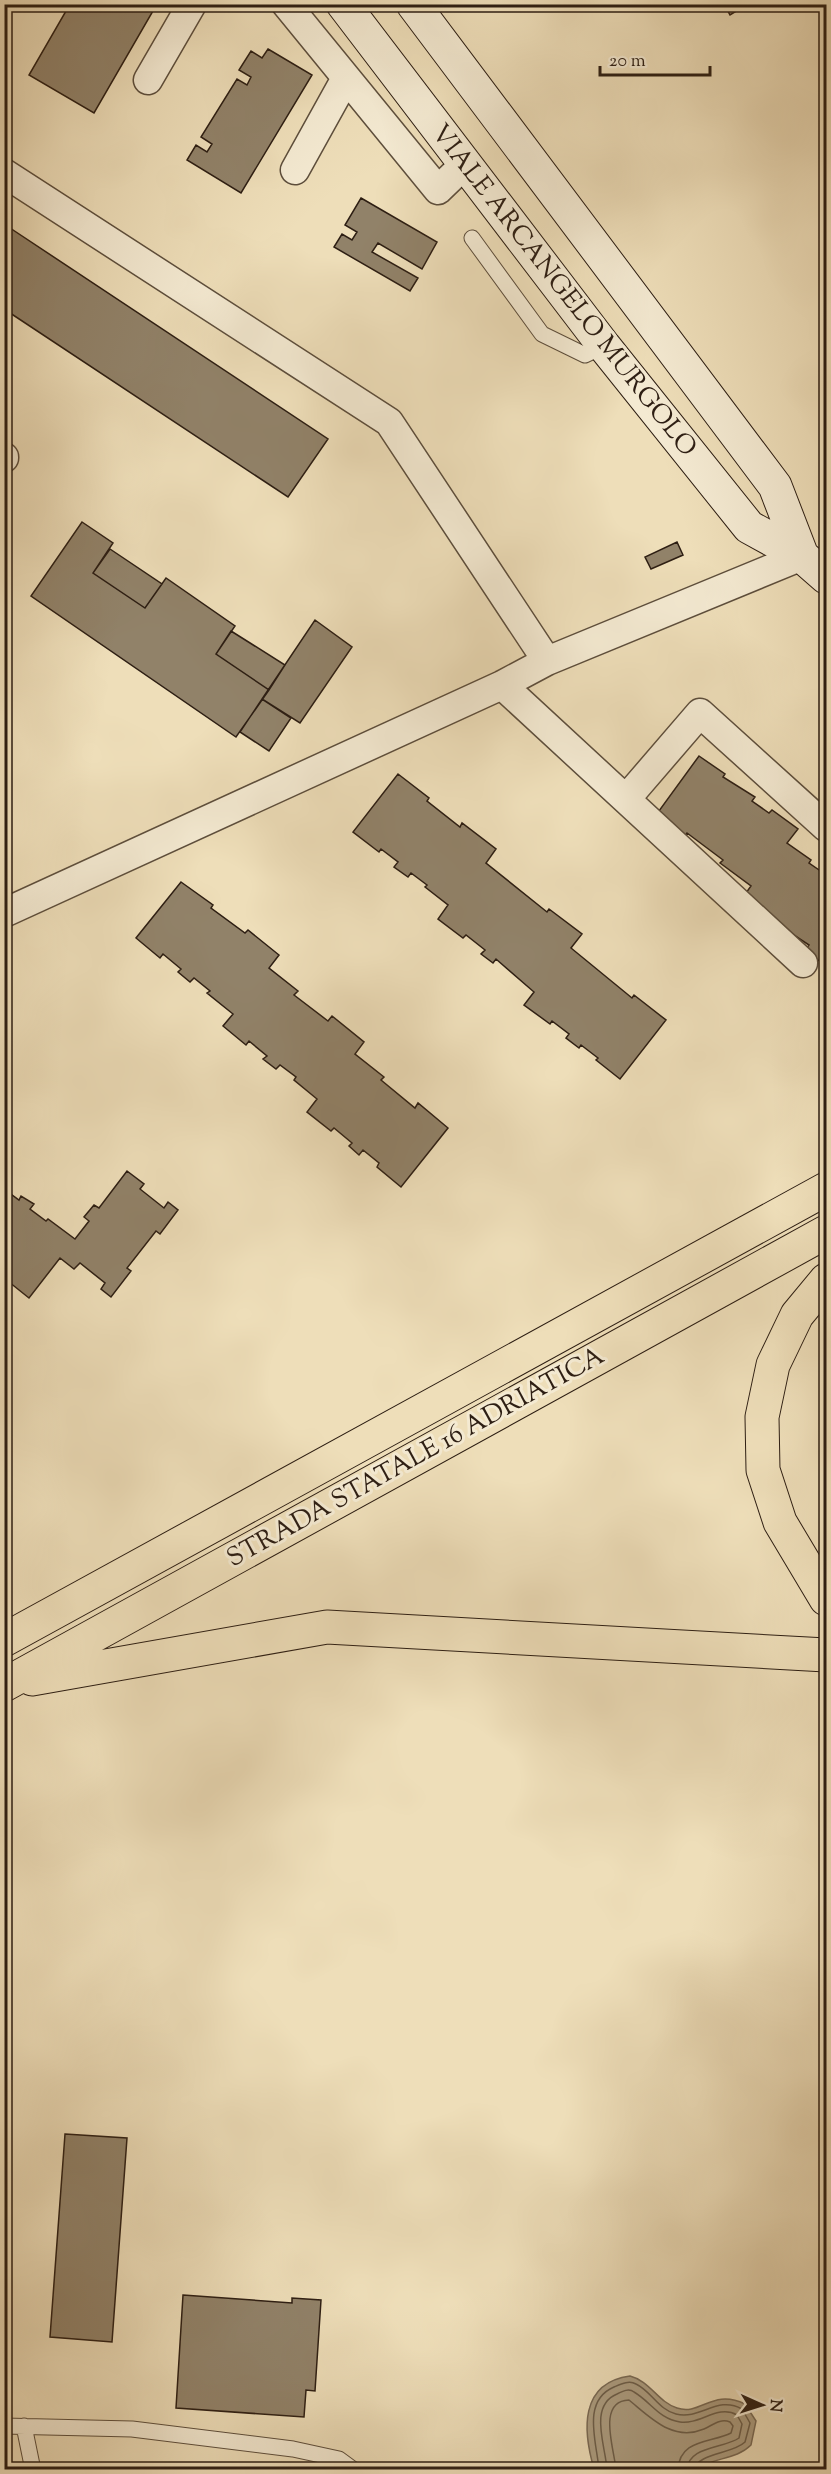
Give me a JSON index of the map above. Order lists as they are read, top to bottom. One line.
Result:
{"streets":{"highway":["STRADA STATALE 16 ADRIATICA"],"main road":["VIALE ARCANGELO MURGOLO"]},"scale_bar":"20 m","north":"right"}
